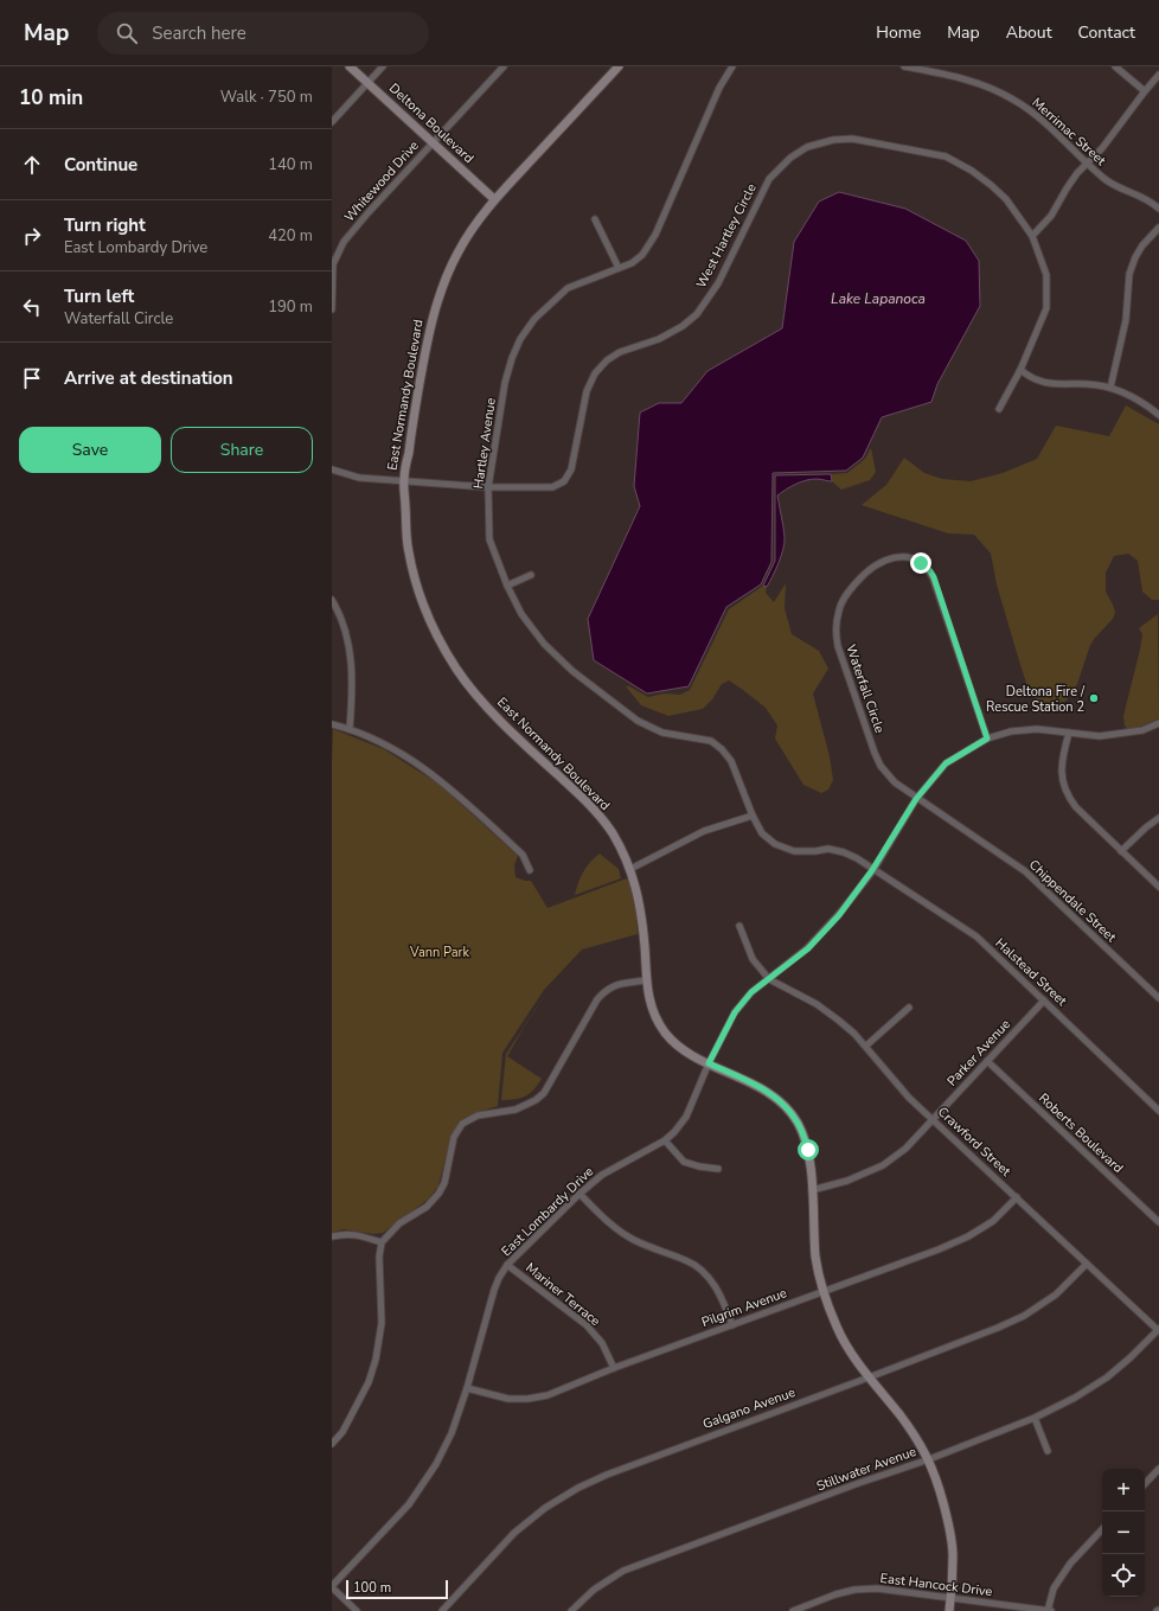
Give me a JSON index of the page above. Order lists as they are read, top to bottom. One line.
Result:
{"streets":{"street":["Deltona Boulevard","Merrimac Street","Whitewood Drive","West Hartley Circle","East Normandy Boulevard","Hartley Avenue","Waterfall Circle","Chippendale Street","Halstead Street","Parker Avenue","Roberts Boulevard","Crawford Street","East Lombardy Drive","Mariner Terrace","Pilgrim Avenue","Galgano Avenue","Stillwater Avenue","East Hancock Drive"]},"crossings":[["Deltona Boulevard","Whitewood Drive"],["Deltona Boulevard","East Normandy Boulevard"],["West Hartley Circle","East Normandy Boulevard"],["West Hartley Circle","Hartley Avenue"],["East Normandy Boulevard","Parker Avenue"],["East Normandy Boulevard","East Lombardy Drive"],["East Normandy Boulevard","Pilgrim Avenue"],["East Normandy Boulevard","Galgano Avenue"],["East Normandy Boulevard","Stillwater Avenue"],["East Normandy Boulevard","East Hancock Drive"],["Hartley Avenue","Halstead Street"],["Hartley Avenue","East Lombardy Drive"],["Waterfall Circle","Chippendale Street"],["Waterfall Circle","East Lombardy Drive"],["Chippendale Street","East Lombardy Drive"],["Halstead Street","Parker Avenue"],["Halstead Street","East Lombardy Drive"],["Parker Avenue","Roberts Boulevard"],["Parker Avenue","Crawford Street"],["Crawford Street","East Lombardy Drive"],["Crawford Street","Pilgrim Avenue"],["Crawford Street","Galgano Avenue"],["Crawford Street","Stillwater Avenue"],["East Lombardy Drive","Mariner Terrace"],["East Lombardy Drive","Pilgrim Avenue"],["Mariner Terrace","Pilgrim Avenue"]],"water":["Lake Lapanoca"],"parks":["Vann Park"],"places":["Deltona Fire / Rescue Station 2"],"scale_bar":"100 m","page":{"header":"Map","search":"Search here","nav":["Home","Map","About","Contact"],"heading":["10 min","Walk · 750 m"],"list":[["Continue","140 m"],["Turn right","East Lombardy Drive","420 m"],["Turn left","Waterfall Circle","190 m"],"Arrive at destination"],"buttons":["Save","Share"],"map_buttons":["+","−"],"scale":"100 m"}}
